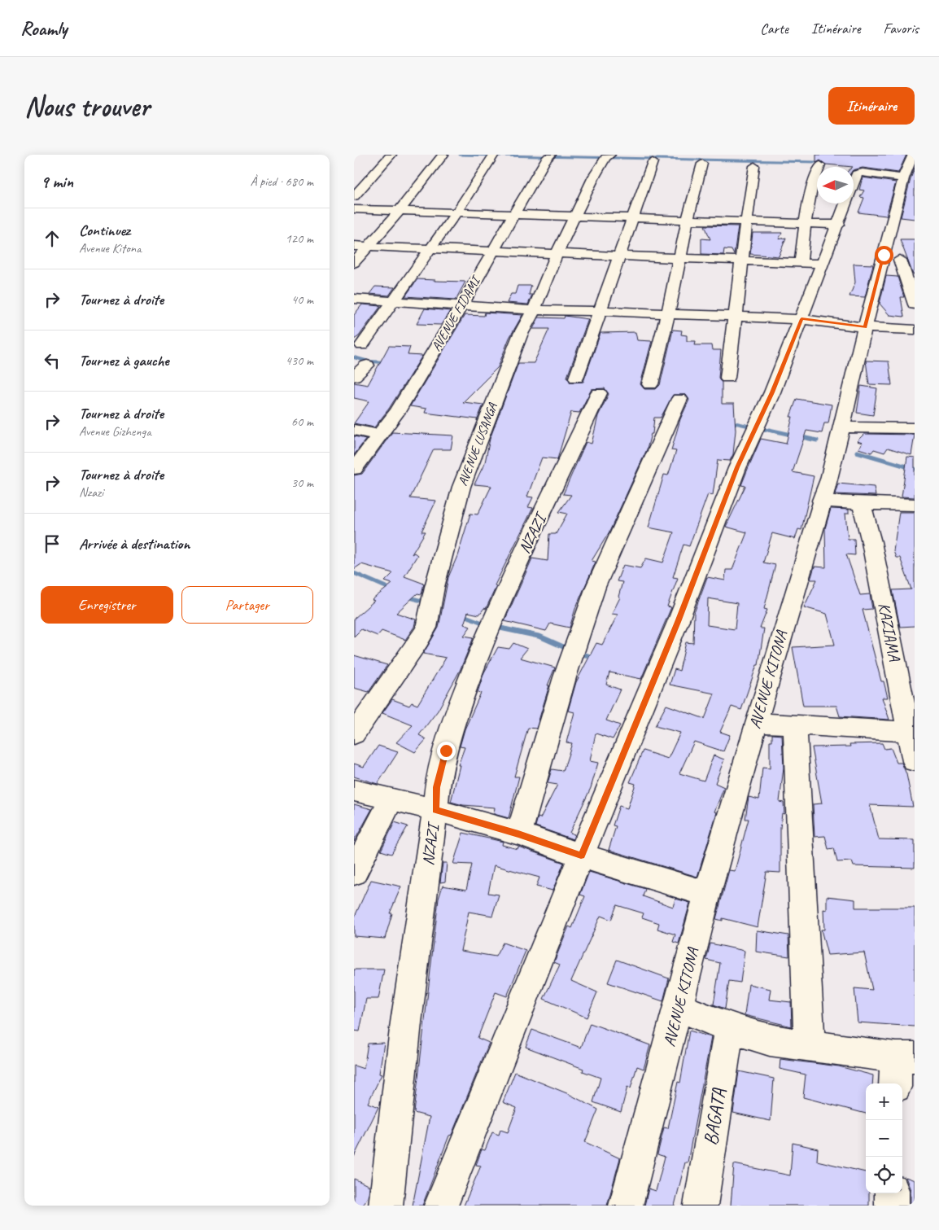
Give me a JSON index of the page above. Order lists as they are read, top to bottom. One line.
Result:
{"streets":{"street":["AVENUE FIDAMI","AVENUE LUSANGA","NZAZI","KAZIAMA","AVENUE KITONA","BAGATA"]},"north":"left","page":{"header":"Roamly","nav":["Carte","Itinéraire","Favoris"],"buttons":["Itinéraire",["Enregistrer","Partager"]],"title":"Nous trouver","heading":["9 min","À pied · 680 m"],"list":[["Continuez","Avenue Kitona","120 m"],["Tournez à droite","40 m"],["Tournez à gauche","430 m"],["Tournez à droite","Avenue Gizhenga","60 m"],["Tournez à droite","Nzazi","30 m"],"Arrivée à destination"],"map_buttons":["+","−"]}}
